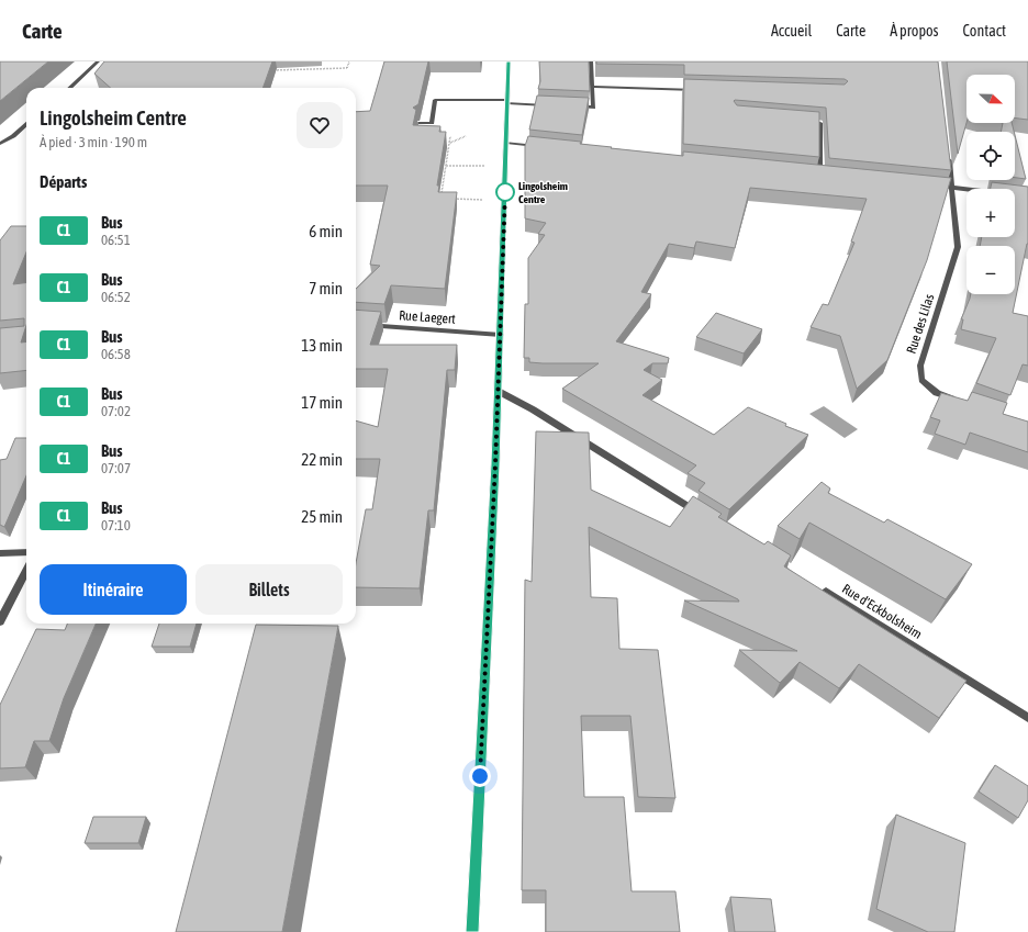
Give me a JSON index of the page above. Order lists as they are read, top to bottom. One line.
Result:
{"streets":{"street":["Rue Laegert","Rue des Lilas","Rue d'Eckbolsheim"]},"places":["Lingolsheim Centre"],"lines":["bus line C1"],"north":"right","page":{"header":"Carte","nav":["Accueil","Carte","À propos","Contact"],"map_buttons":["+","−"],"heading":[["Lingolsheim Centre","À pied · 3 min · 190 m"],"Départs"],"list":[{"mark":"C1","name":"Bus","note":"06:51","value":"6 min"},{"mark":"C1","name":"Bus","note":"06:52","value":"7 min"},{"mark":"C1","name":"Bus","note":"06:58","value":"13 min"},{"mark":"C1","name":"Bus","note":"07:02","value":"17 min"},{"mark":"C1","name":"Bus","note":"07:07","value":"22 min"},{"mark":"C1","name":"Bus","note":"07:10","value":"25 min"}],"buttons":["Itinéraire","Billets"]}}
